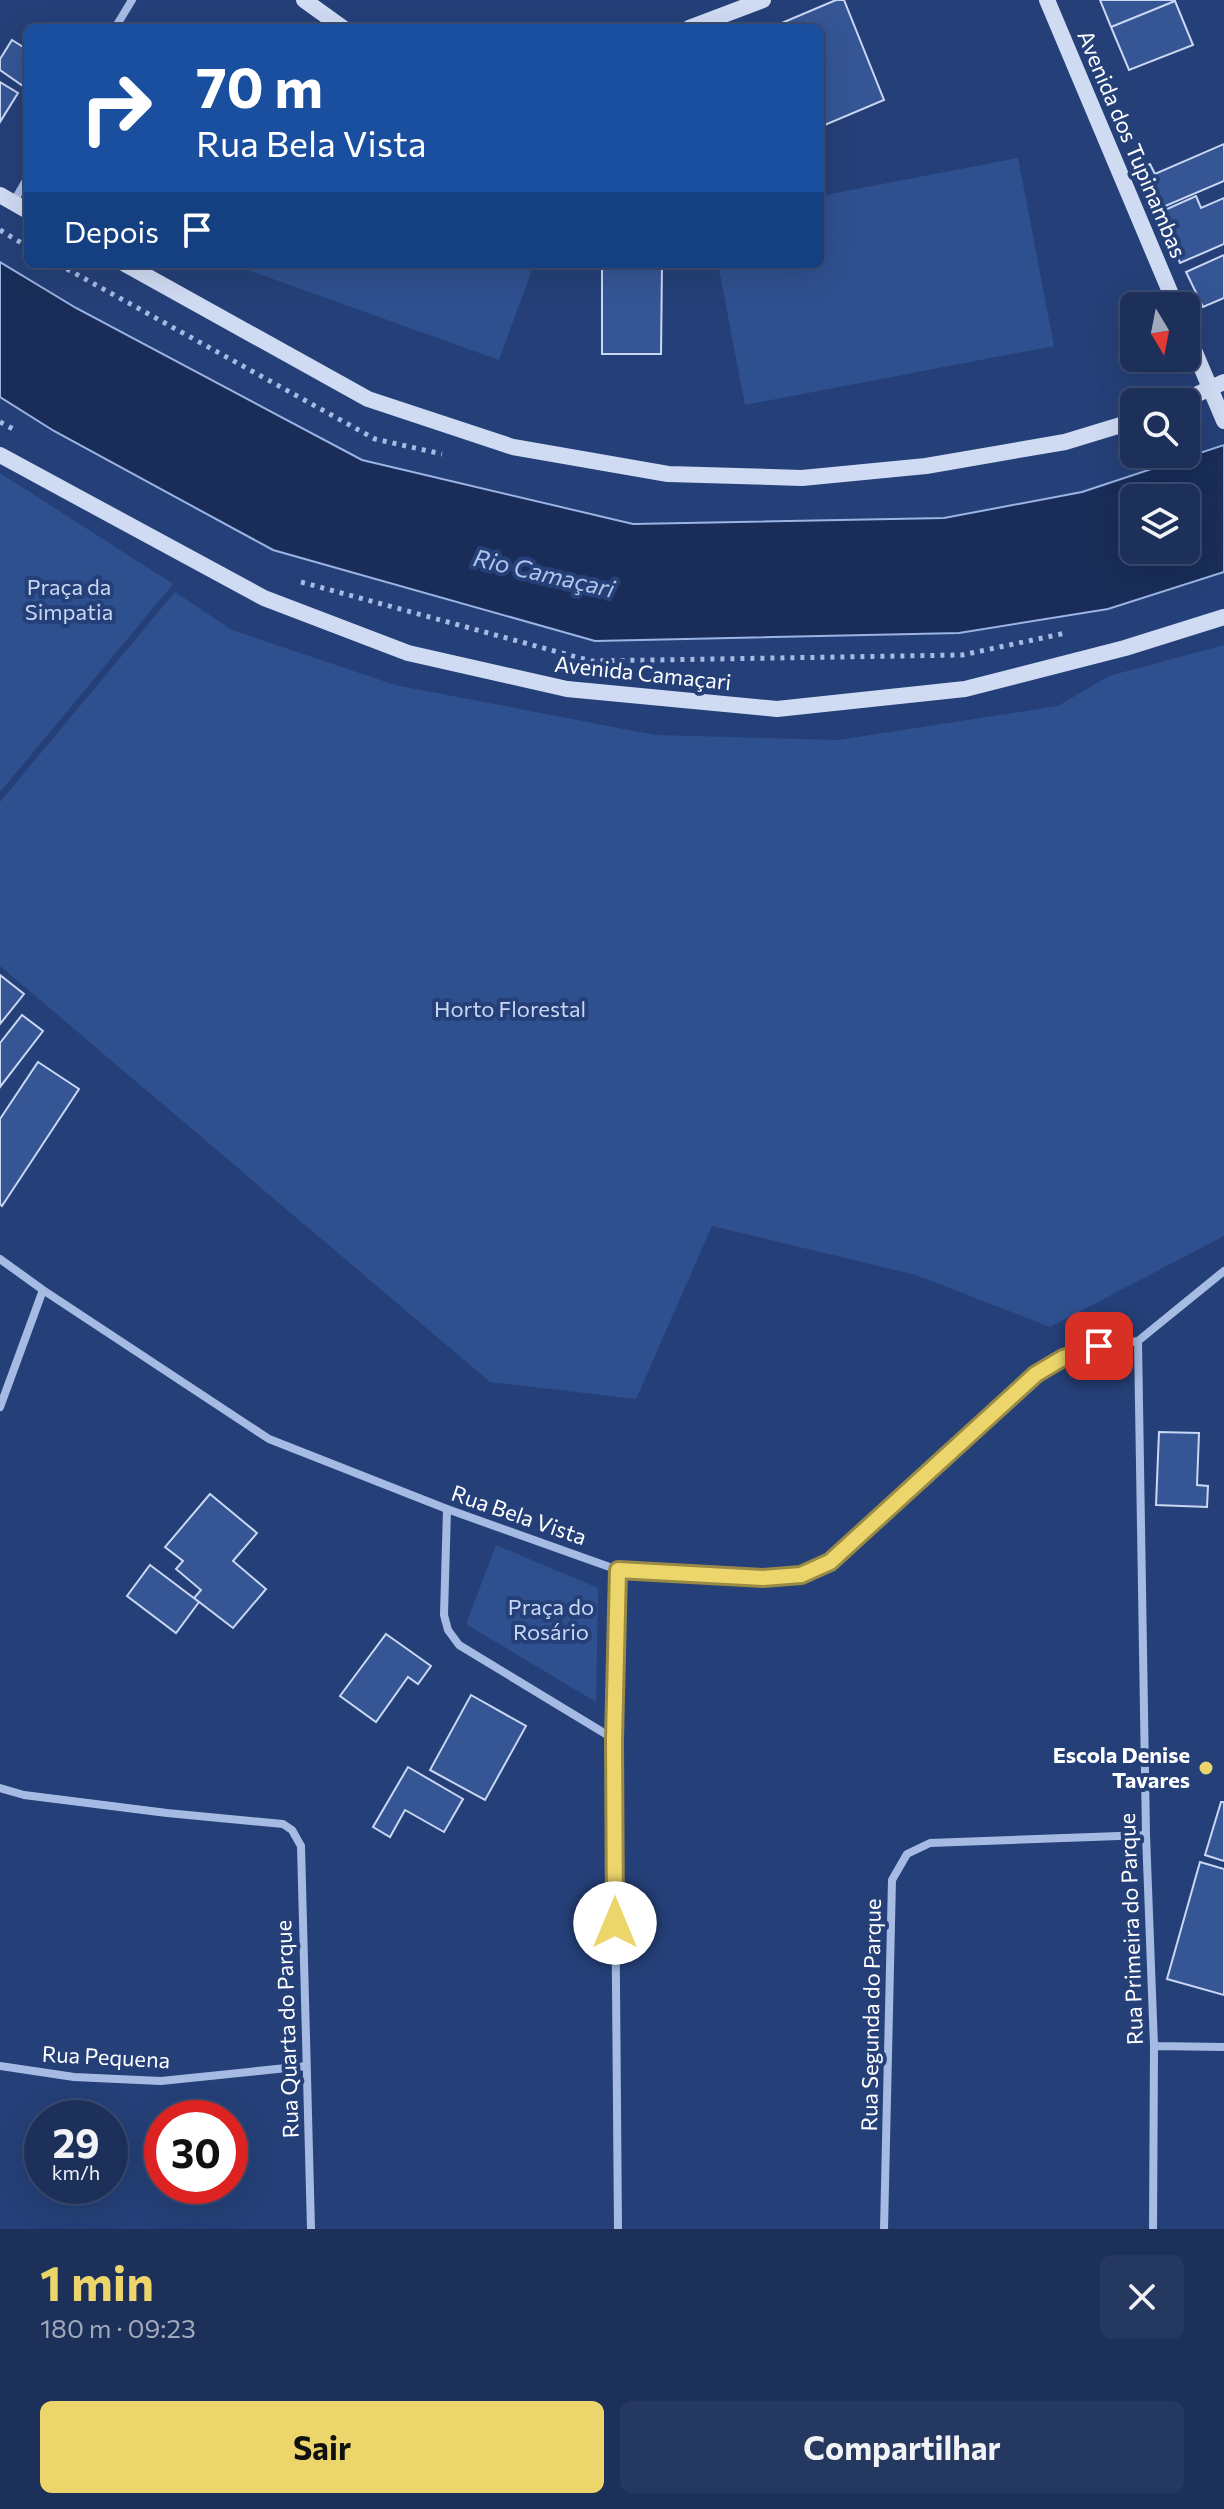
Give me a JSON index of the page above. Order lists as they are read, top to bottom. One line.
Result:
{"streets":{"street":["Avenida dos Tupinambas","Avenida Camaçari","Rua Bela Vista","Rua Primeira do Parque","Rua Segunda do Parque","Rua Quarta do Parque","Rua Pequena"]},"crossings":[["Rua Bela Vista","Rua Primeira do Parque"],["Rua Primeira do Parque","Rua Segunda do Parque"],["Rua Quarta do Parque","Rua Pequena"]],"water":["Rio Camaçari"],"parks":["Praça da Simpatia","Horto Florestal","Praça do Rosário"],"places":["Escola Denise Tavares"],"north":"bottom","page":{"turn":["70 m","Rua Bela Vista"],"then":"Depois","speed":"29 km/h","limit":"30","heading":["1 min","180 m · 09:23"],"buttons":["Sair","Compartilhar"]}}
